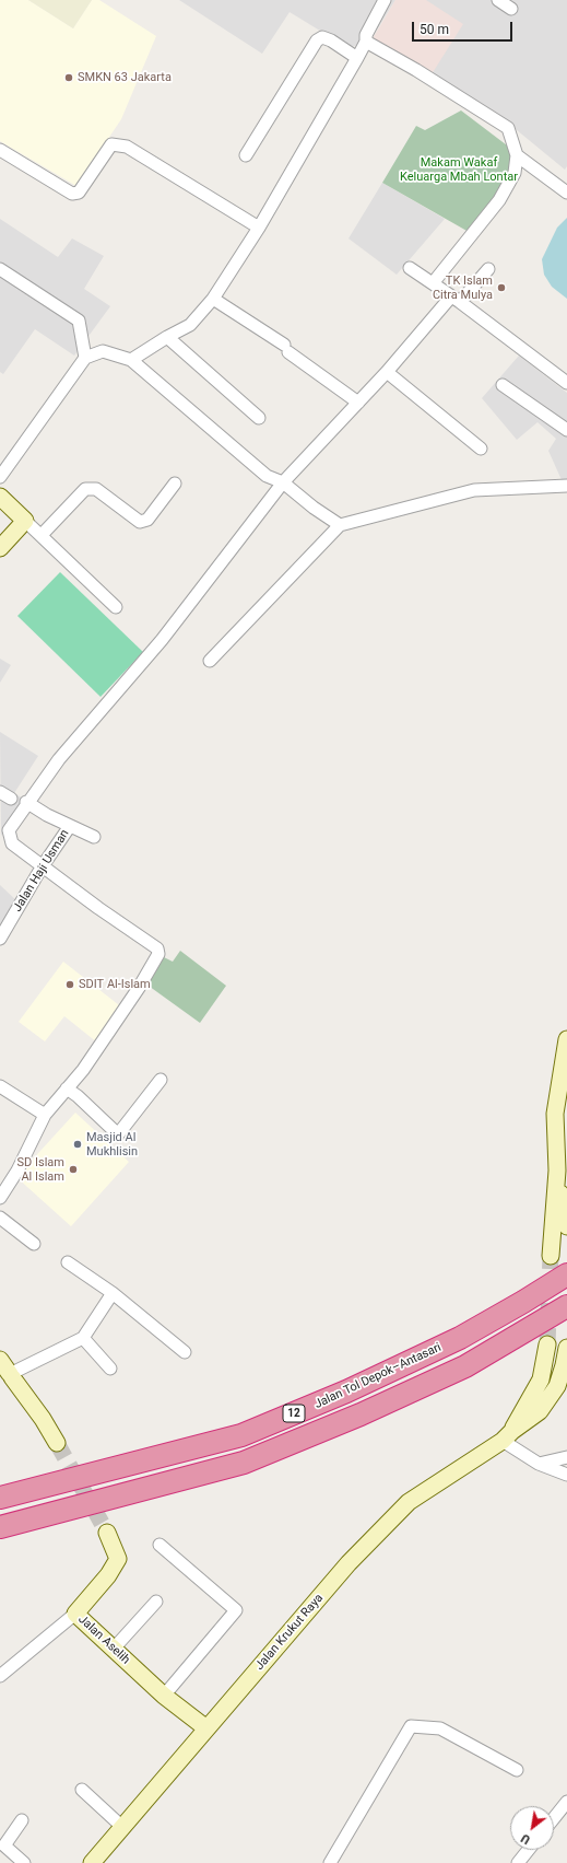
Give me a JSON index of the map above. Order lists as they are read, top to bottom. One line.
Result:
{"streets":{"highway":["Jalan Tol Depok–Antasari","12"],"street":["Jalan Haji Usman","Jalan Krukut Raya","Jalan Aselih"]},"crossings":[["Jalan Krukut Raya","Jalan Aselih"]],"parks":["Makam Wakaf Keluarga Mbah Lontar"],"places":["SMKN 63 Jakarta","TK Islam Citra Mulya","SDIT Al-Islam","Masjid Al Mukhlisin","SD Islam Al Islam"],"scale_bar":"50 m","north":"bottom left"}
